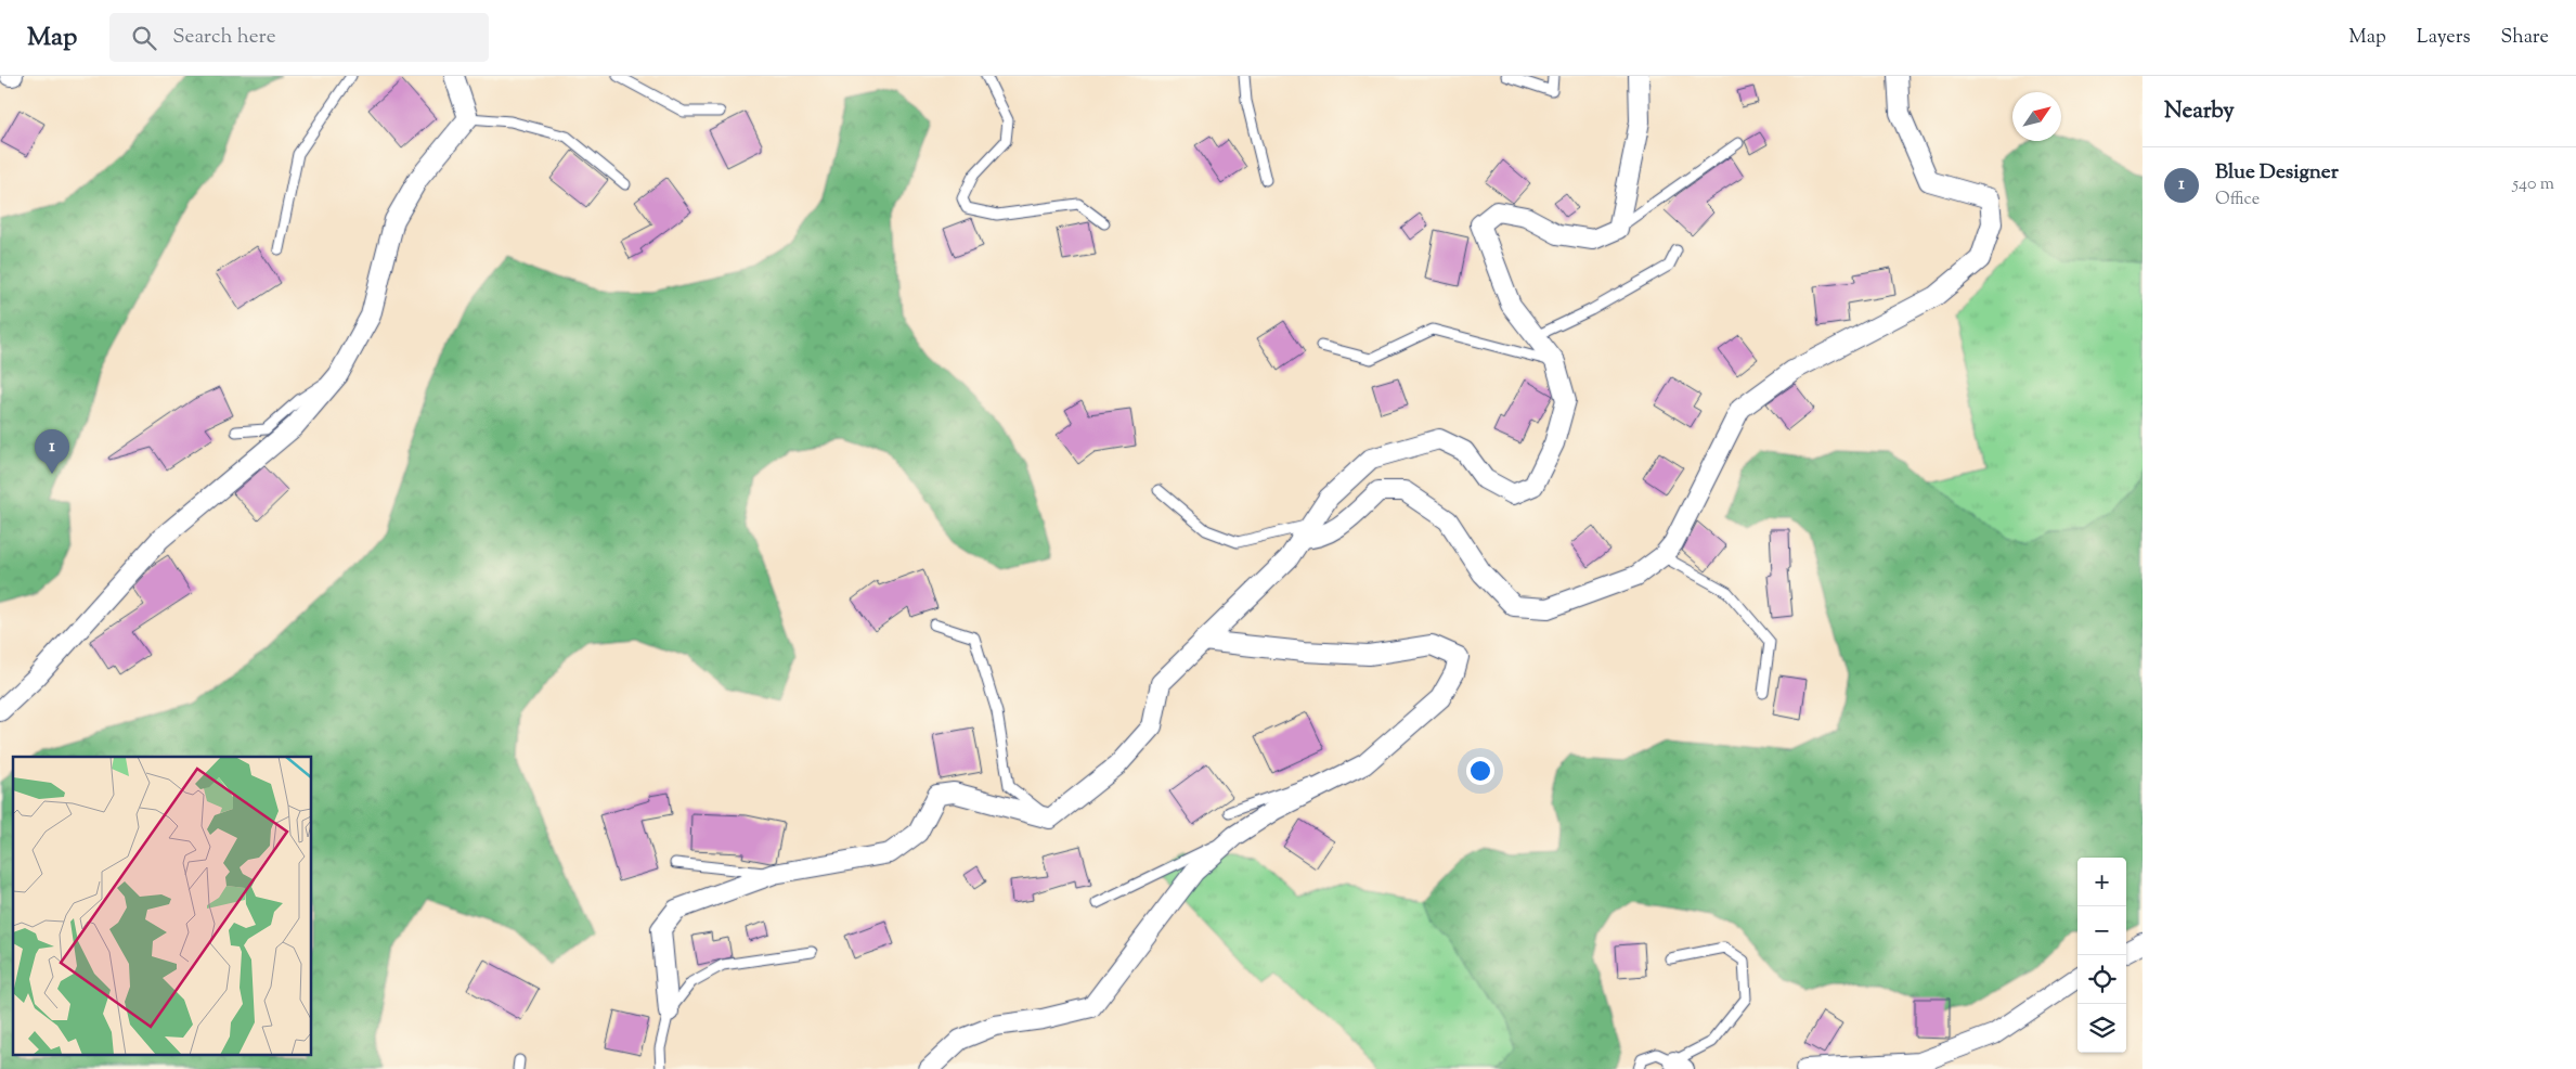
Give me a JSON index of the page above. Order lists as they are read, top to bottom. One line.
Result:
{"north":"top right","page":{"header":"Map","search":"Search here","nav":["Map","Layers","Share"],"heading":"Nearby","list":[{"mark":"1","name":"Blue Designer","note":"Office","value":"540 m"}],"pins":"1","map_buttons":["+","−"]}}
